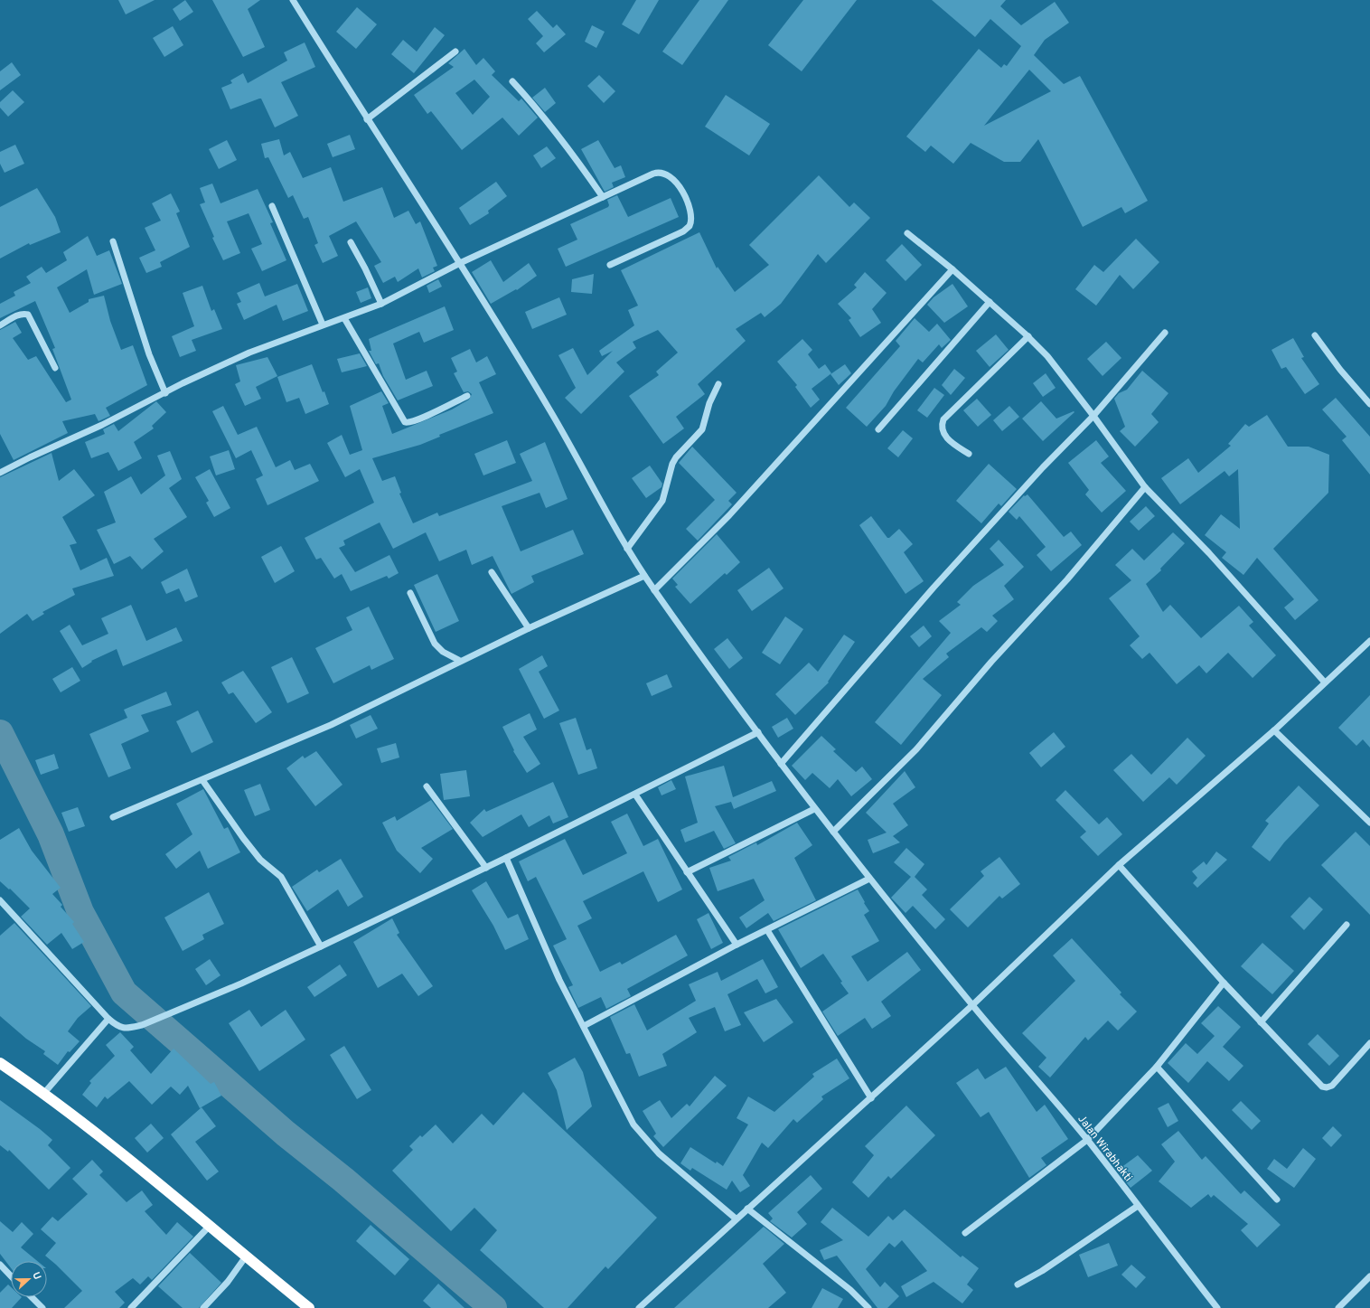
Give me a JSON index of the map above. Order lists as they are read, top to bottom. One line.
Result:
{"streets":{"street":["Jalan Wirabhakti"]},"north":"right"}
